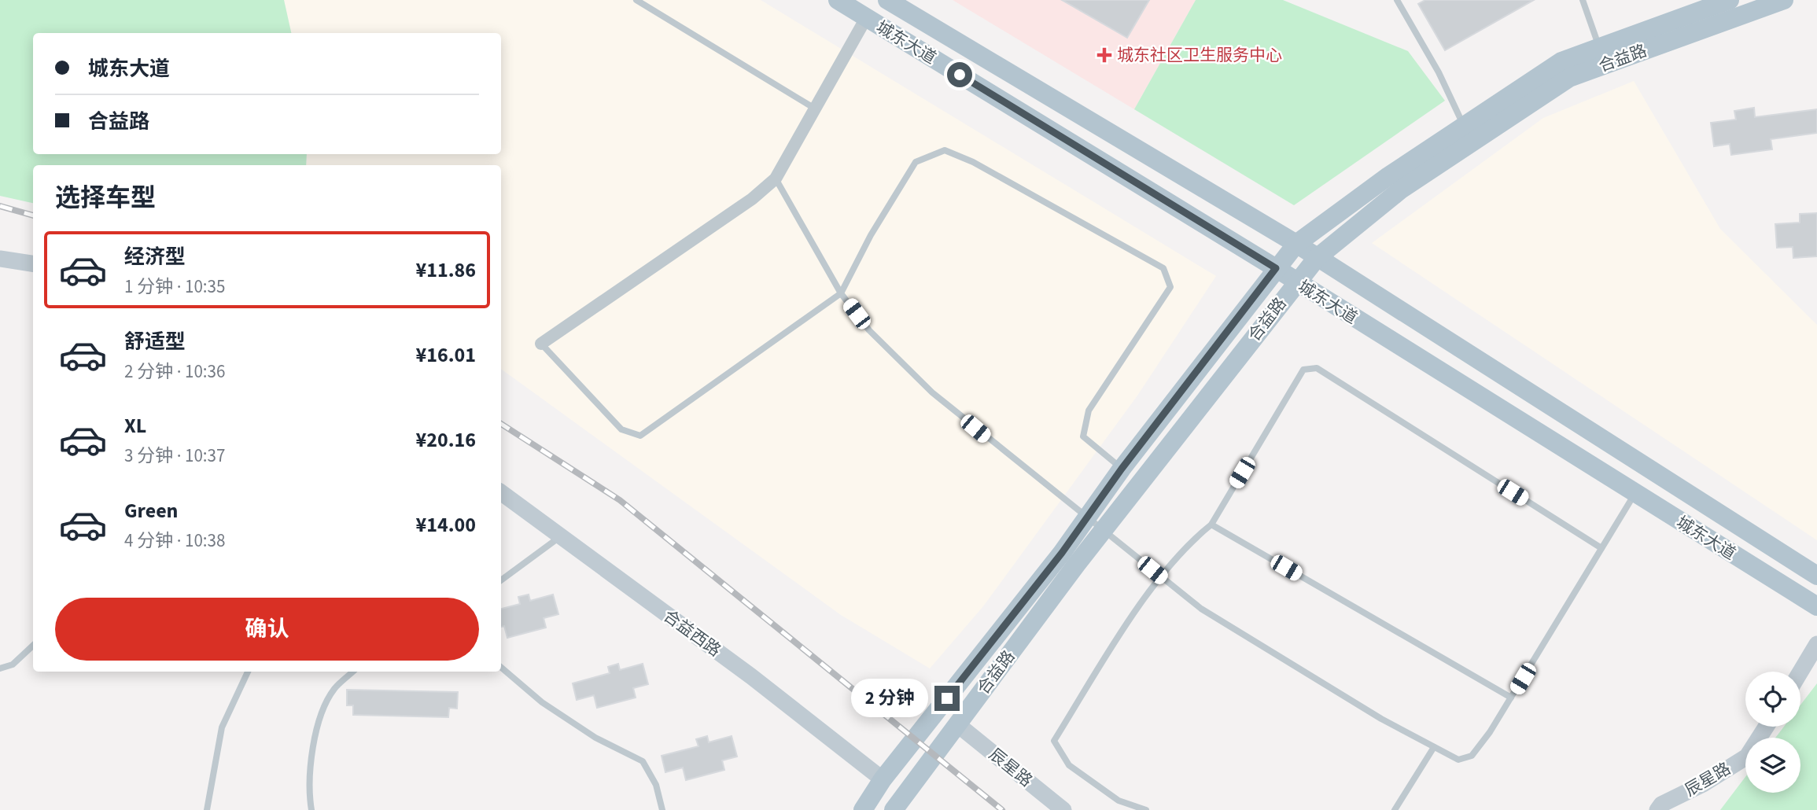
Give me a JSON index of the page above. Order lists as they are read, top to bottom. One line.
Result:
{"streets":{"main road":["城东大道","合益路"],"street":["合益西路","辰星路"]},"crossings":[["城东大道","合益路"],["合益路","合益西路"],["合益路","辰星路"]],"places":{"health":["城东社区卫生服务中心"]},"page":{"banner":["城东大道","合益路"],"heading":"选择车型","list":[{"name":"经济型","note":"1 分钟 · 10:35","value":"¥11.86"},{"name":"舒适型","note":"2 分钟 · 10:36","value":"¥16.01"},{"name":"XL","note":"3 分钟 · 10:37","value":"¥20.16"},{"name":"Green","note":"4 分钟 · 10:38","value":"¥14.00"}],"buttons":"确认","bubble":"2 分钟"}}
